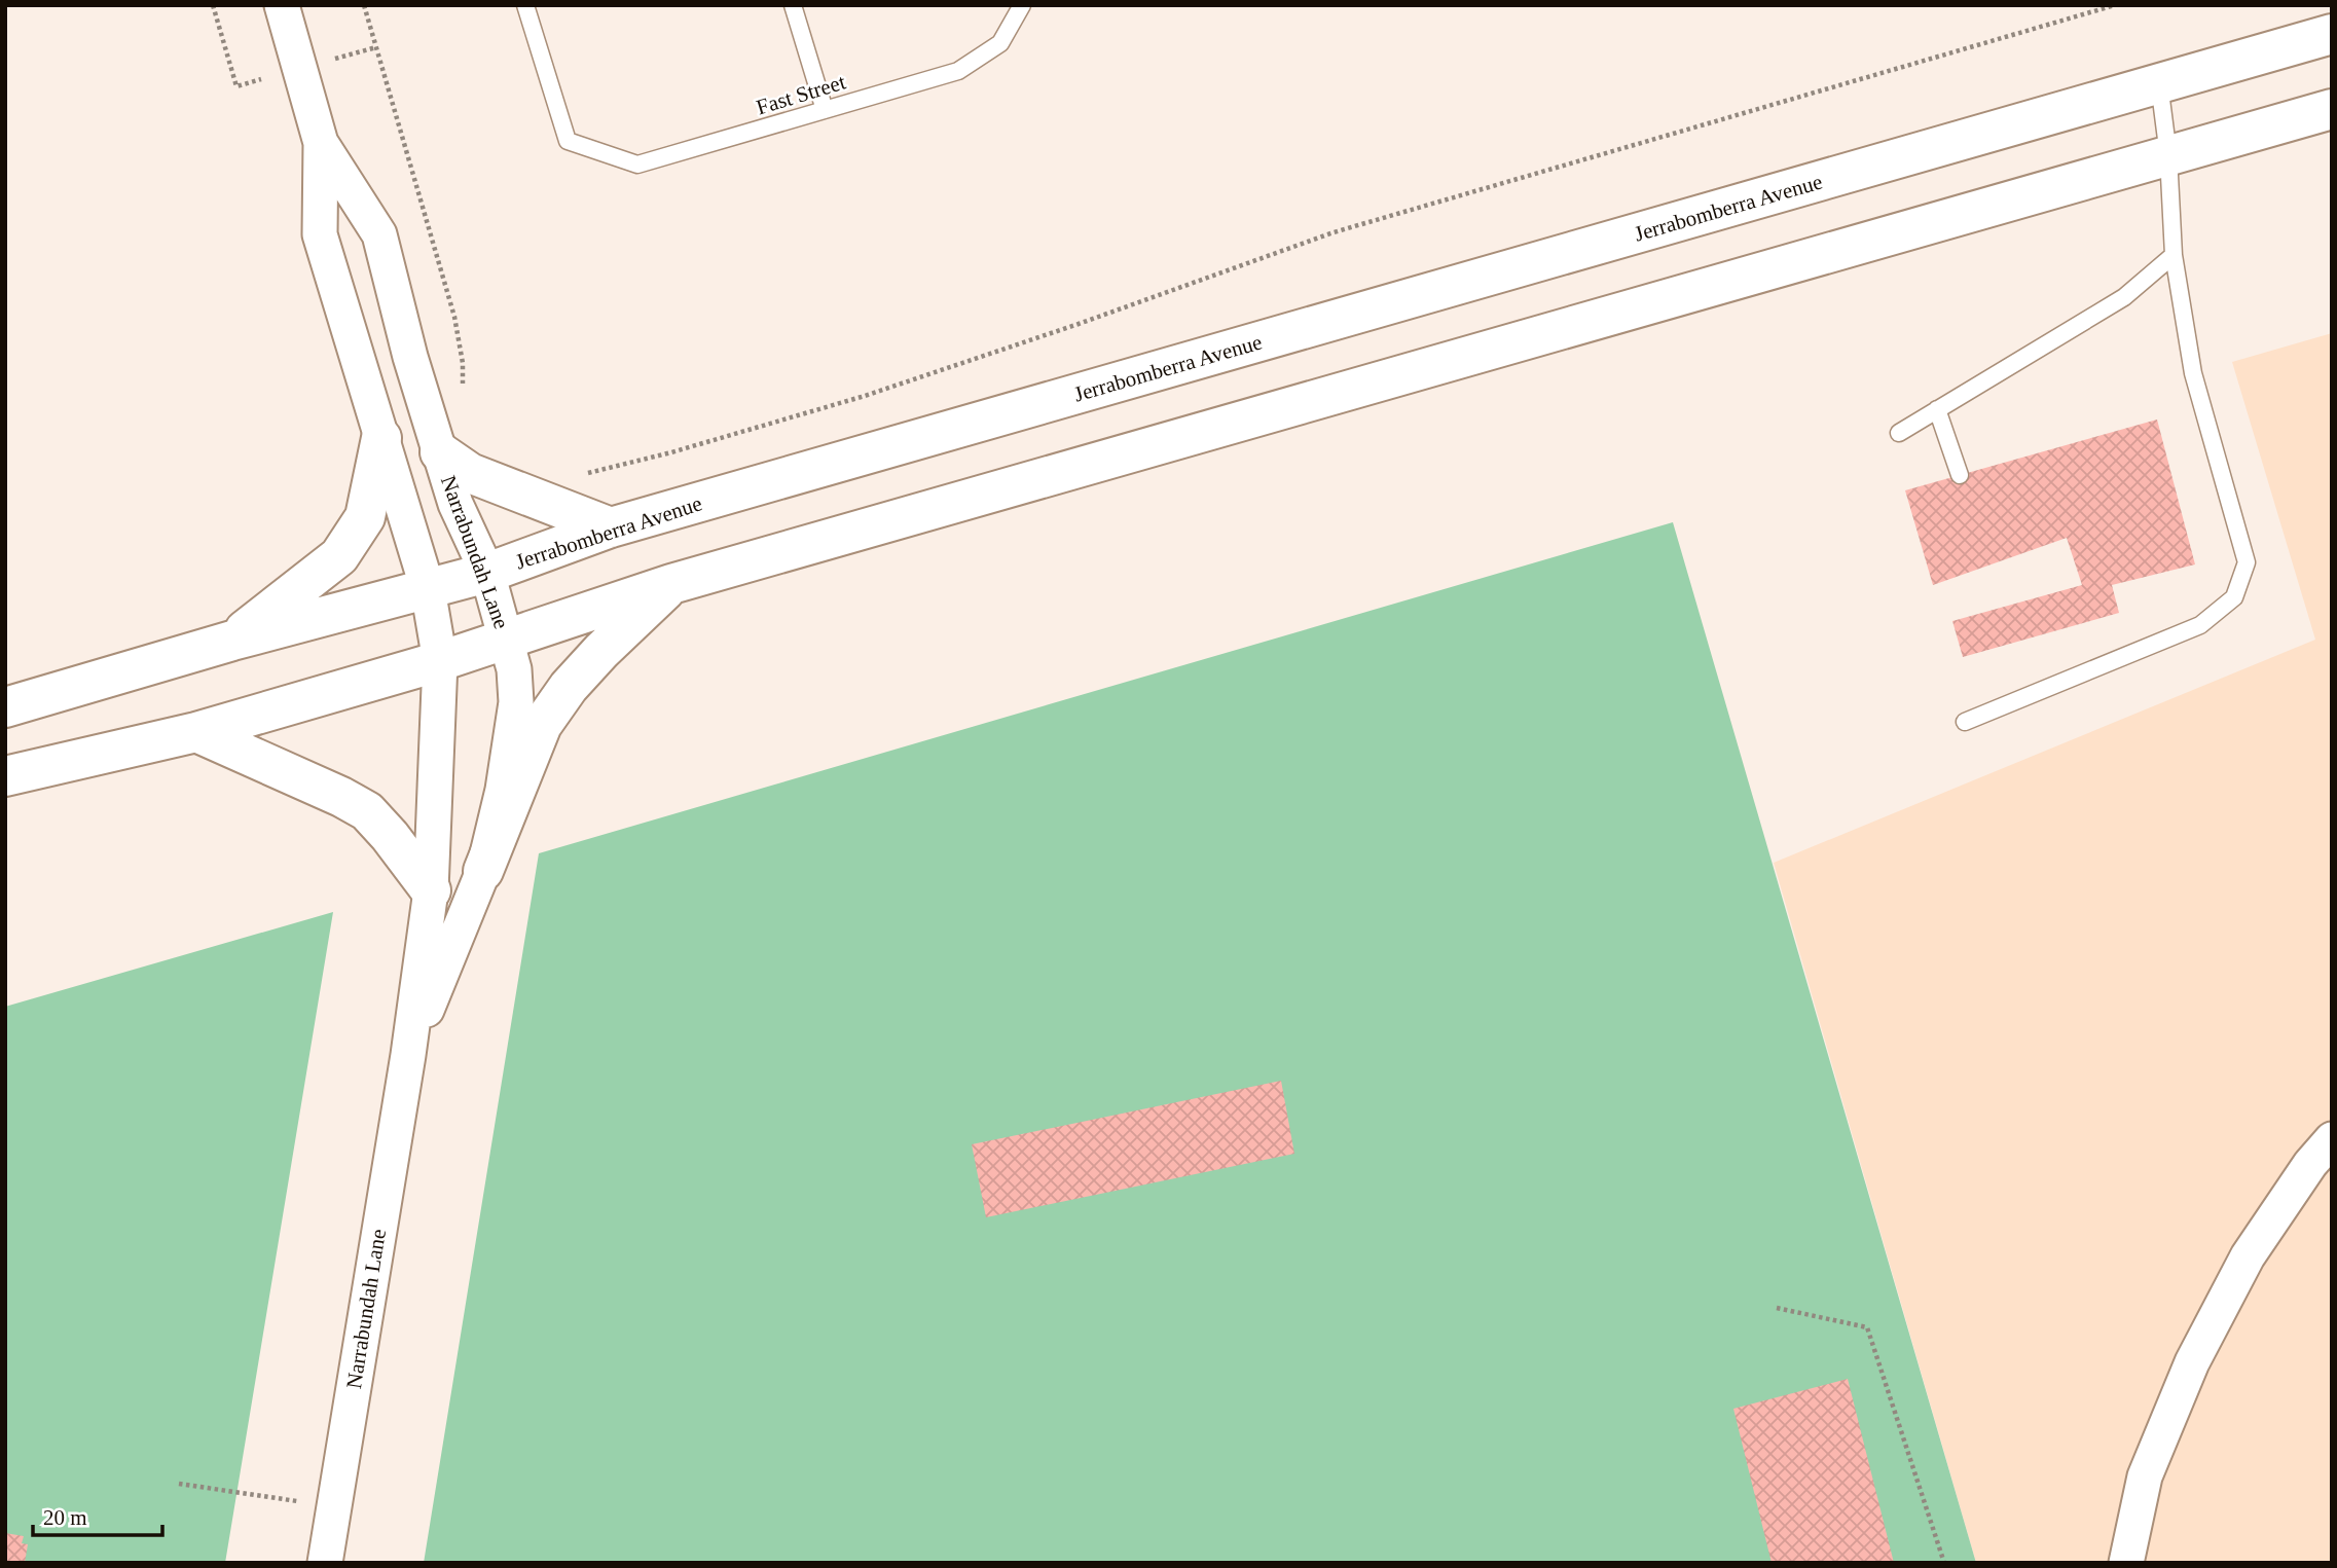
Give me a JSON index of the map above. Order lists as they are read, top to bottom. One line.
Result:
{"streets":{"street":["Jerrabomberra Avenue","Narrabundah Lane"],"lane":["Fast Street"]},"crossings":[["Jerrabomberra Avenue","Narrabundah Lane"]],"scale_bar":"20 m"}
